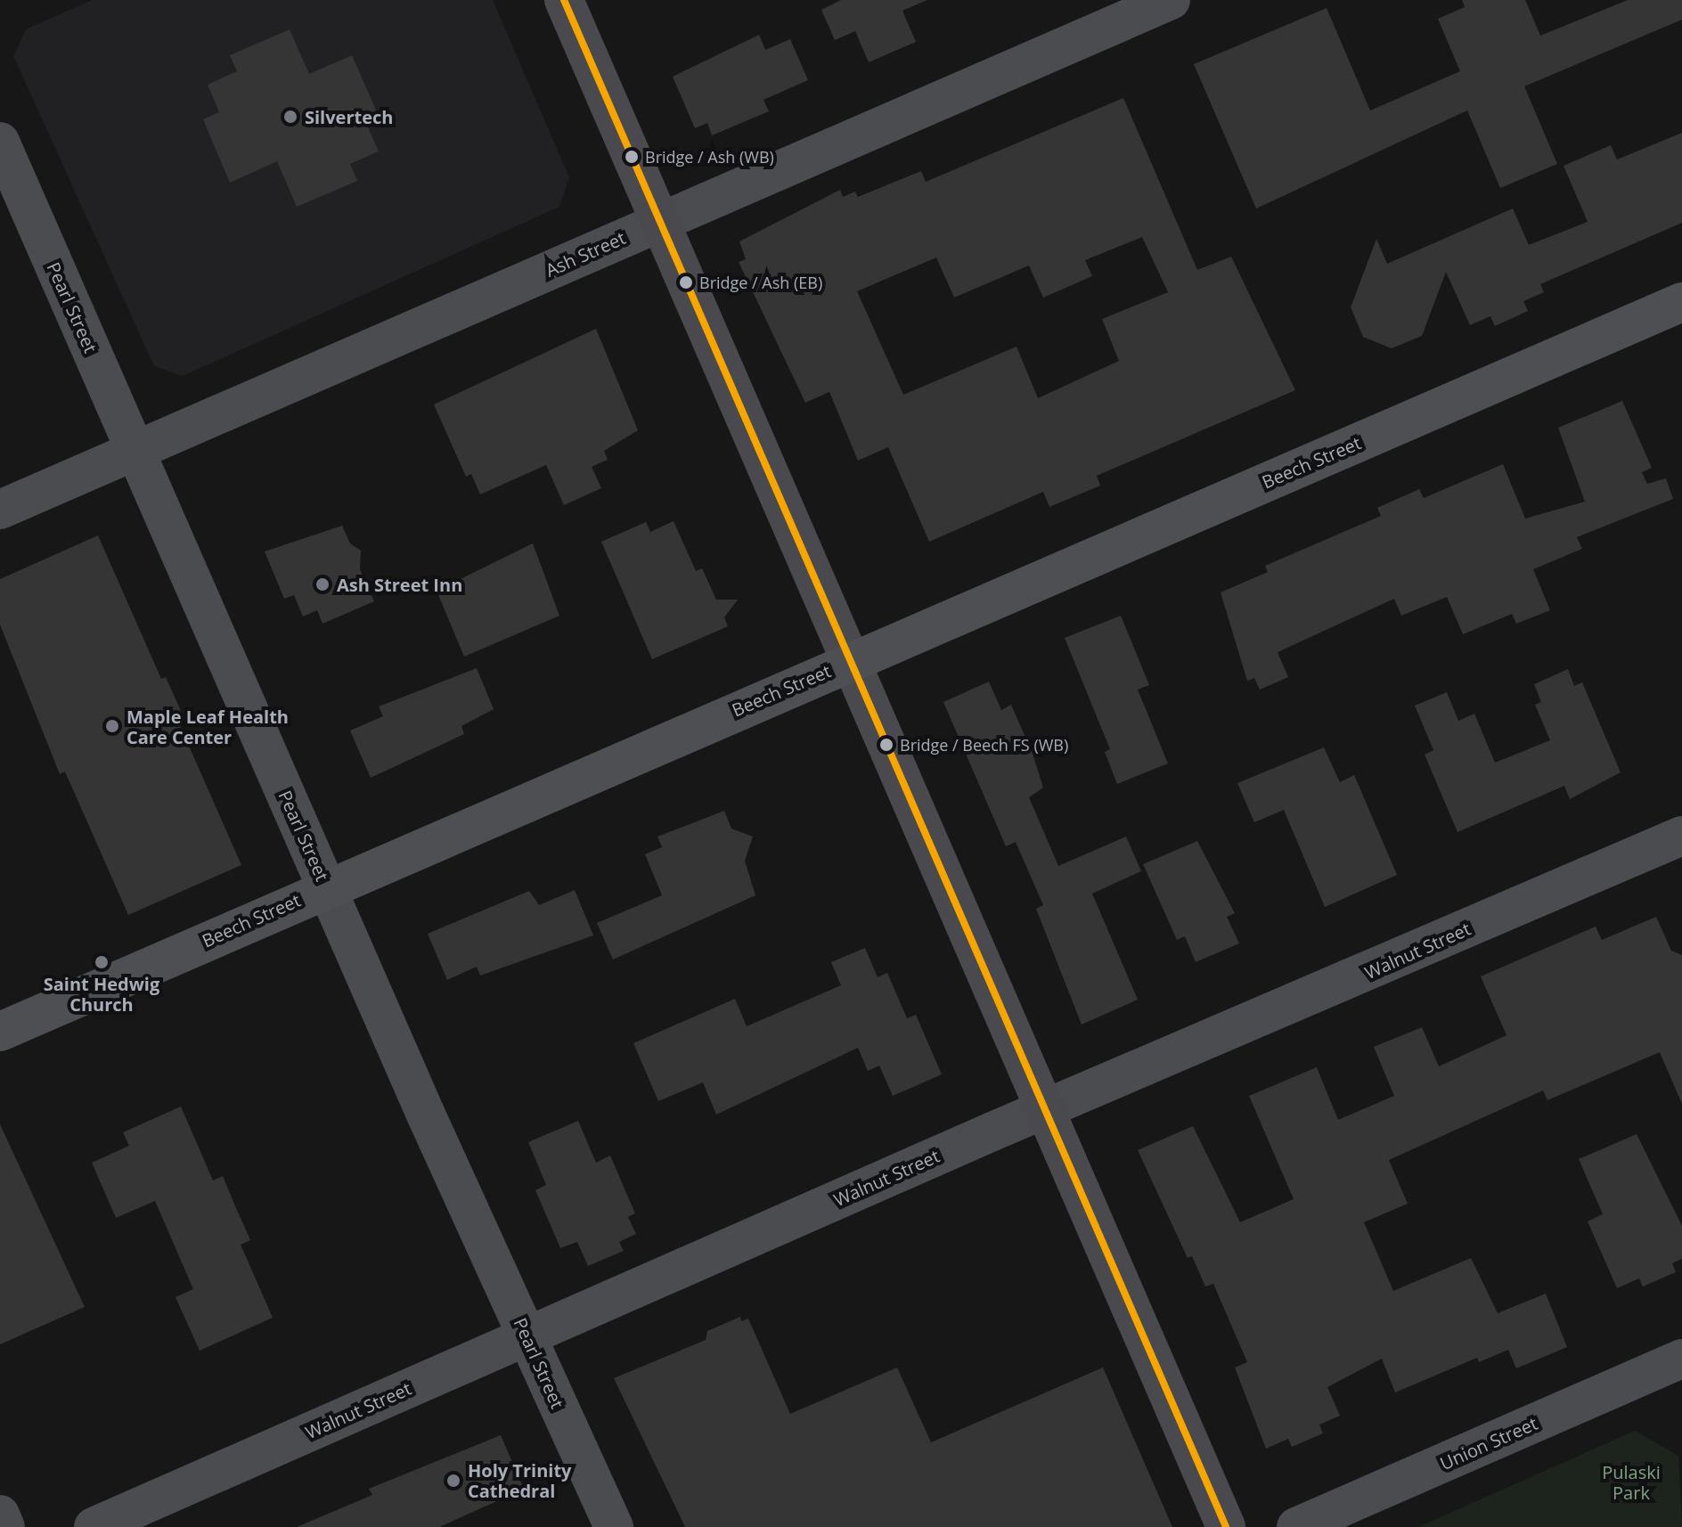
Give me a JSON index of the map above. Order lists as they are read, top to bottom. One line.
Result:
{"streets":{"main road":["Beech Street"],"street":["Ash Street","Pearl Street","Walnut Street","Union Street"]},"crossings":[["Ash Street","Pearl Street"],["Pearl Street","Beech Street"],["Pearl Street","Walnut Street"]],"parks":["Pulaski Park"],"places":["Silvertech","Bridge / Ash (WB)","Bridge / Ash (EB)","Ash Street Inn","Maple Leaf Health Care Center","Bridge / Beech FS (WB)","Saint Hedwig Church","Holy Trinity Cathedral"]}
